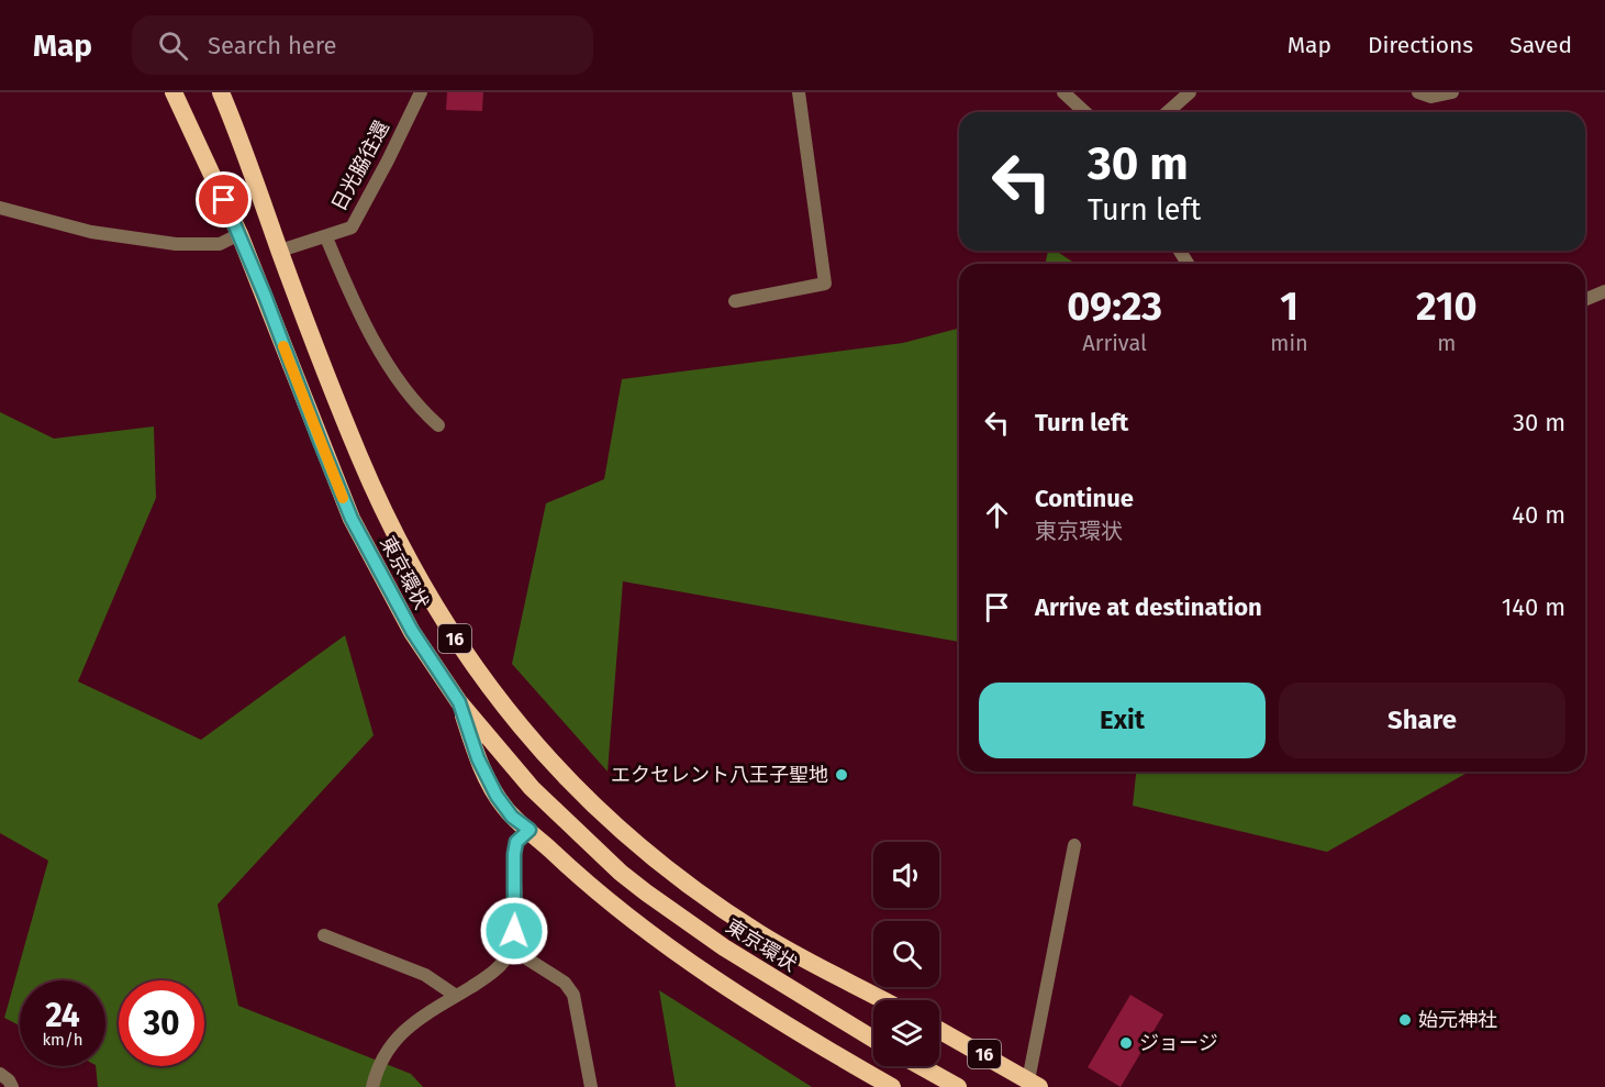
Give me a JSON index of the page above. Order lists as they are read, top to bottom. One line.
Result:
{"streets":{"highway":["東京環状","16"],"street":["日光脇往還"]},"crossings":[["日光脇往還","東京環状"]],"places":["エクセレント八王子聖地","始元神社","ジョージ"],"page":{"header":"Map","search":"Search here","nav":["Map","Directions","Saved"],"turn":["30 m","Turn left"],"eta":["09:23","Arrival","1","min","210","m"],"list":[{"name":"Turn left","value":"30 m"},{"name":"Continue","note":"東京環状","value":"40 m"},{"name":"Arrive at destination","value":"140 m"}],"buttons":["Exit","Share"],"speed":"24 km/h","limit":"30"}}
